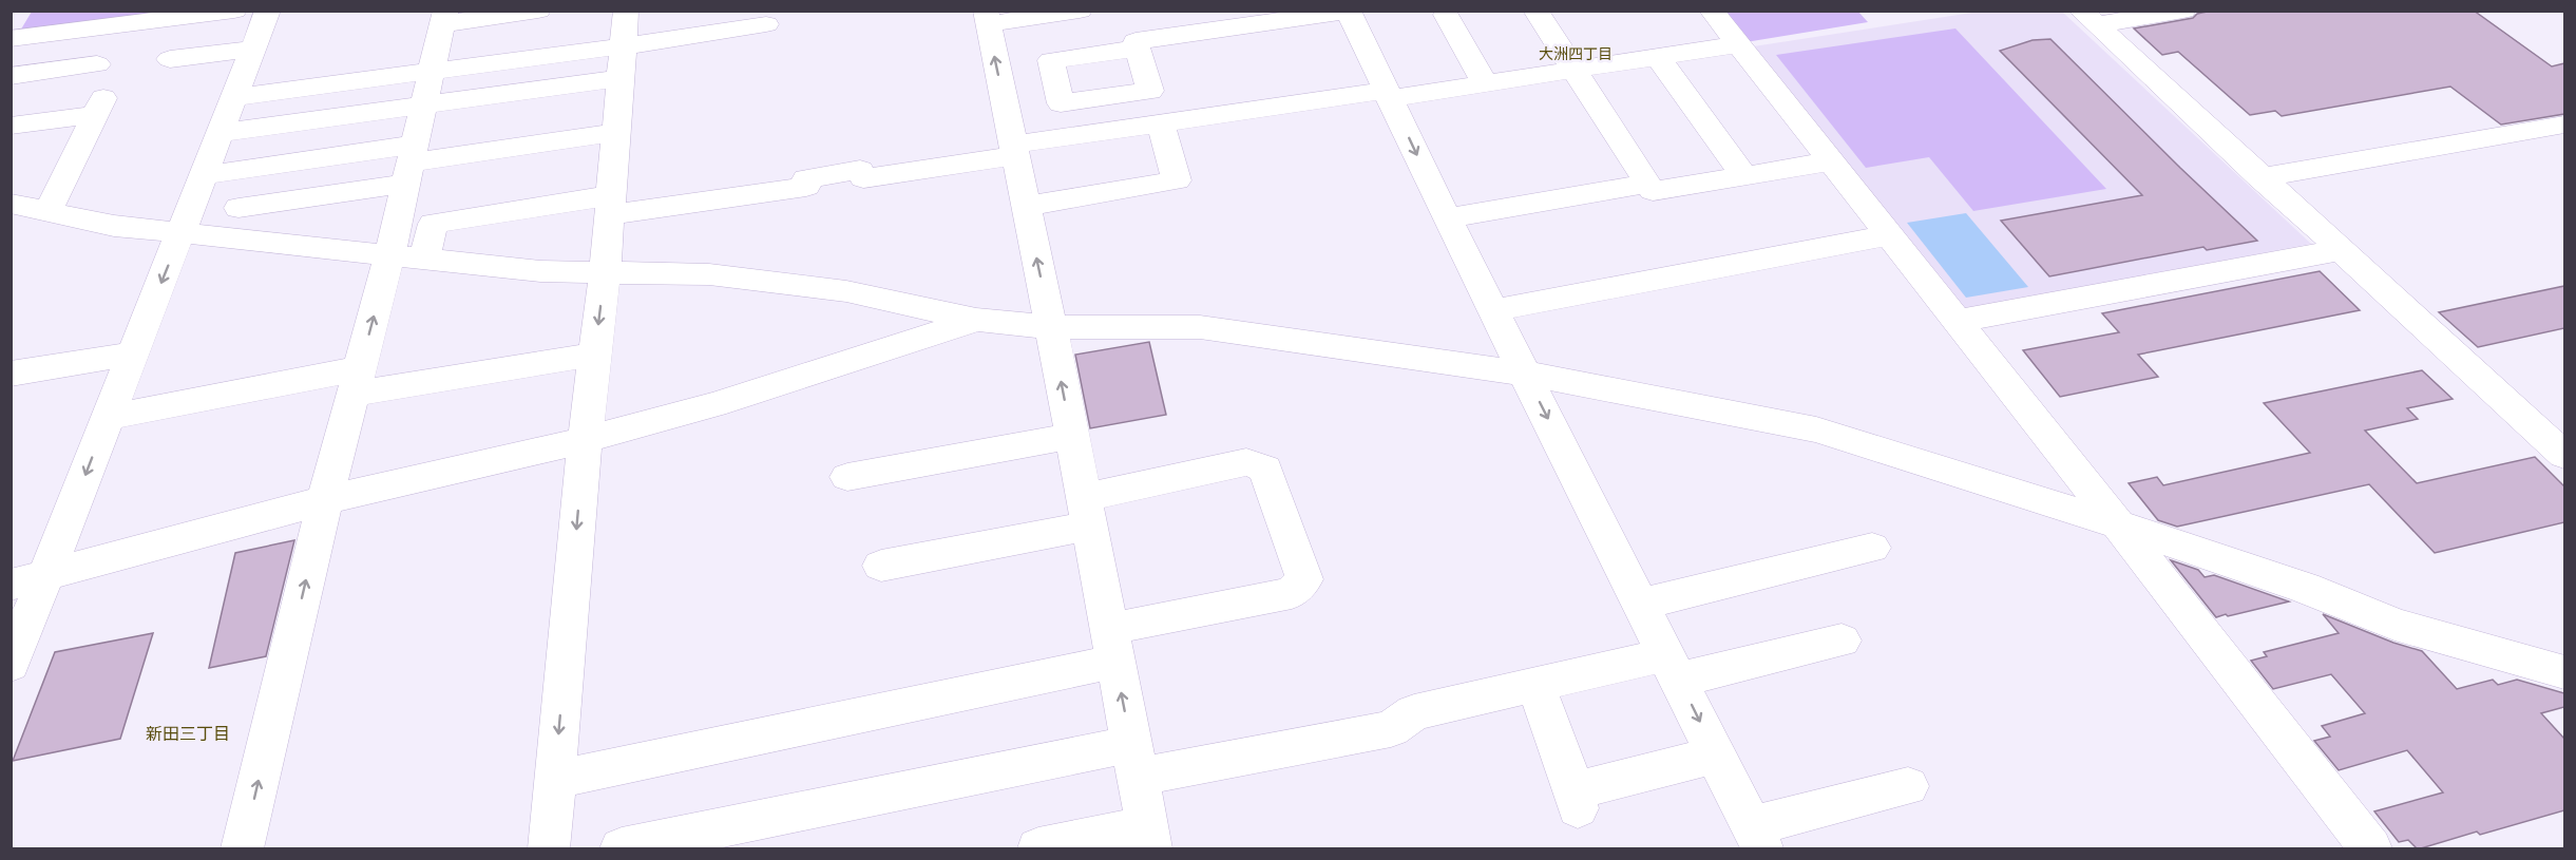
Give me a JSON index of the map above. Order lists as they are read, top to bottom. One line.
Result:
{"districts":["大洲四丁目","新田三丁目"]}
